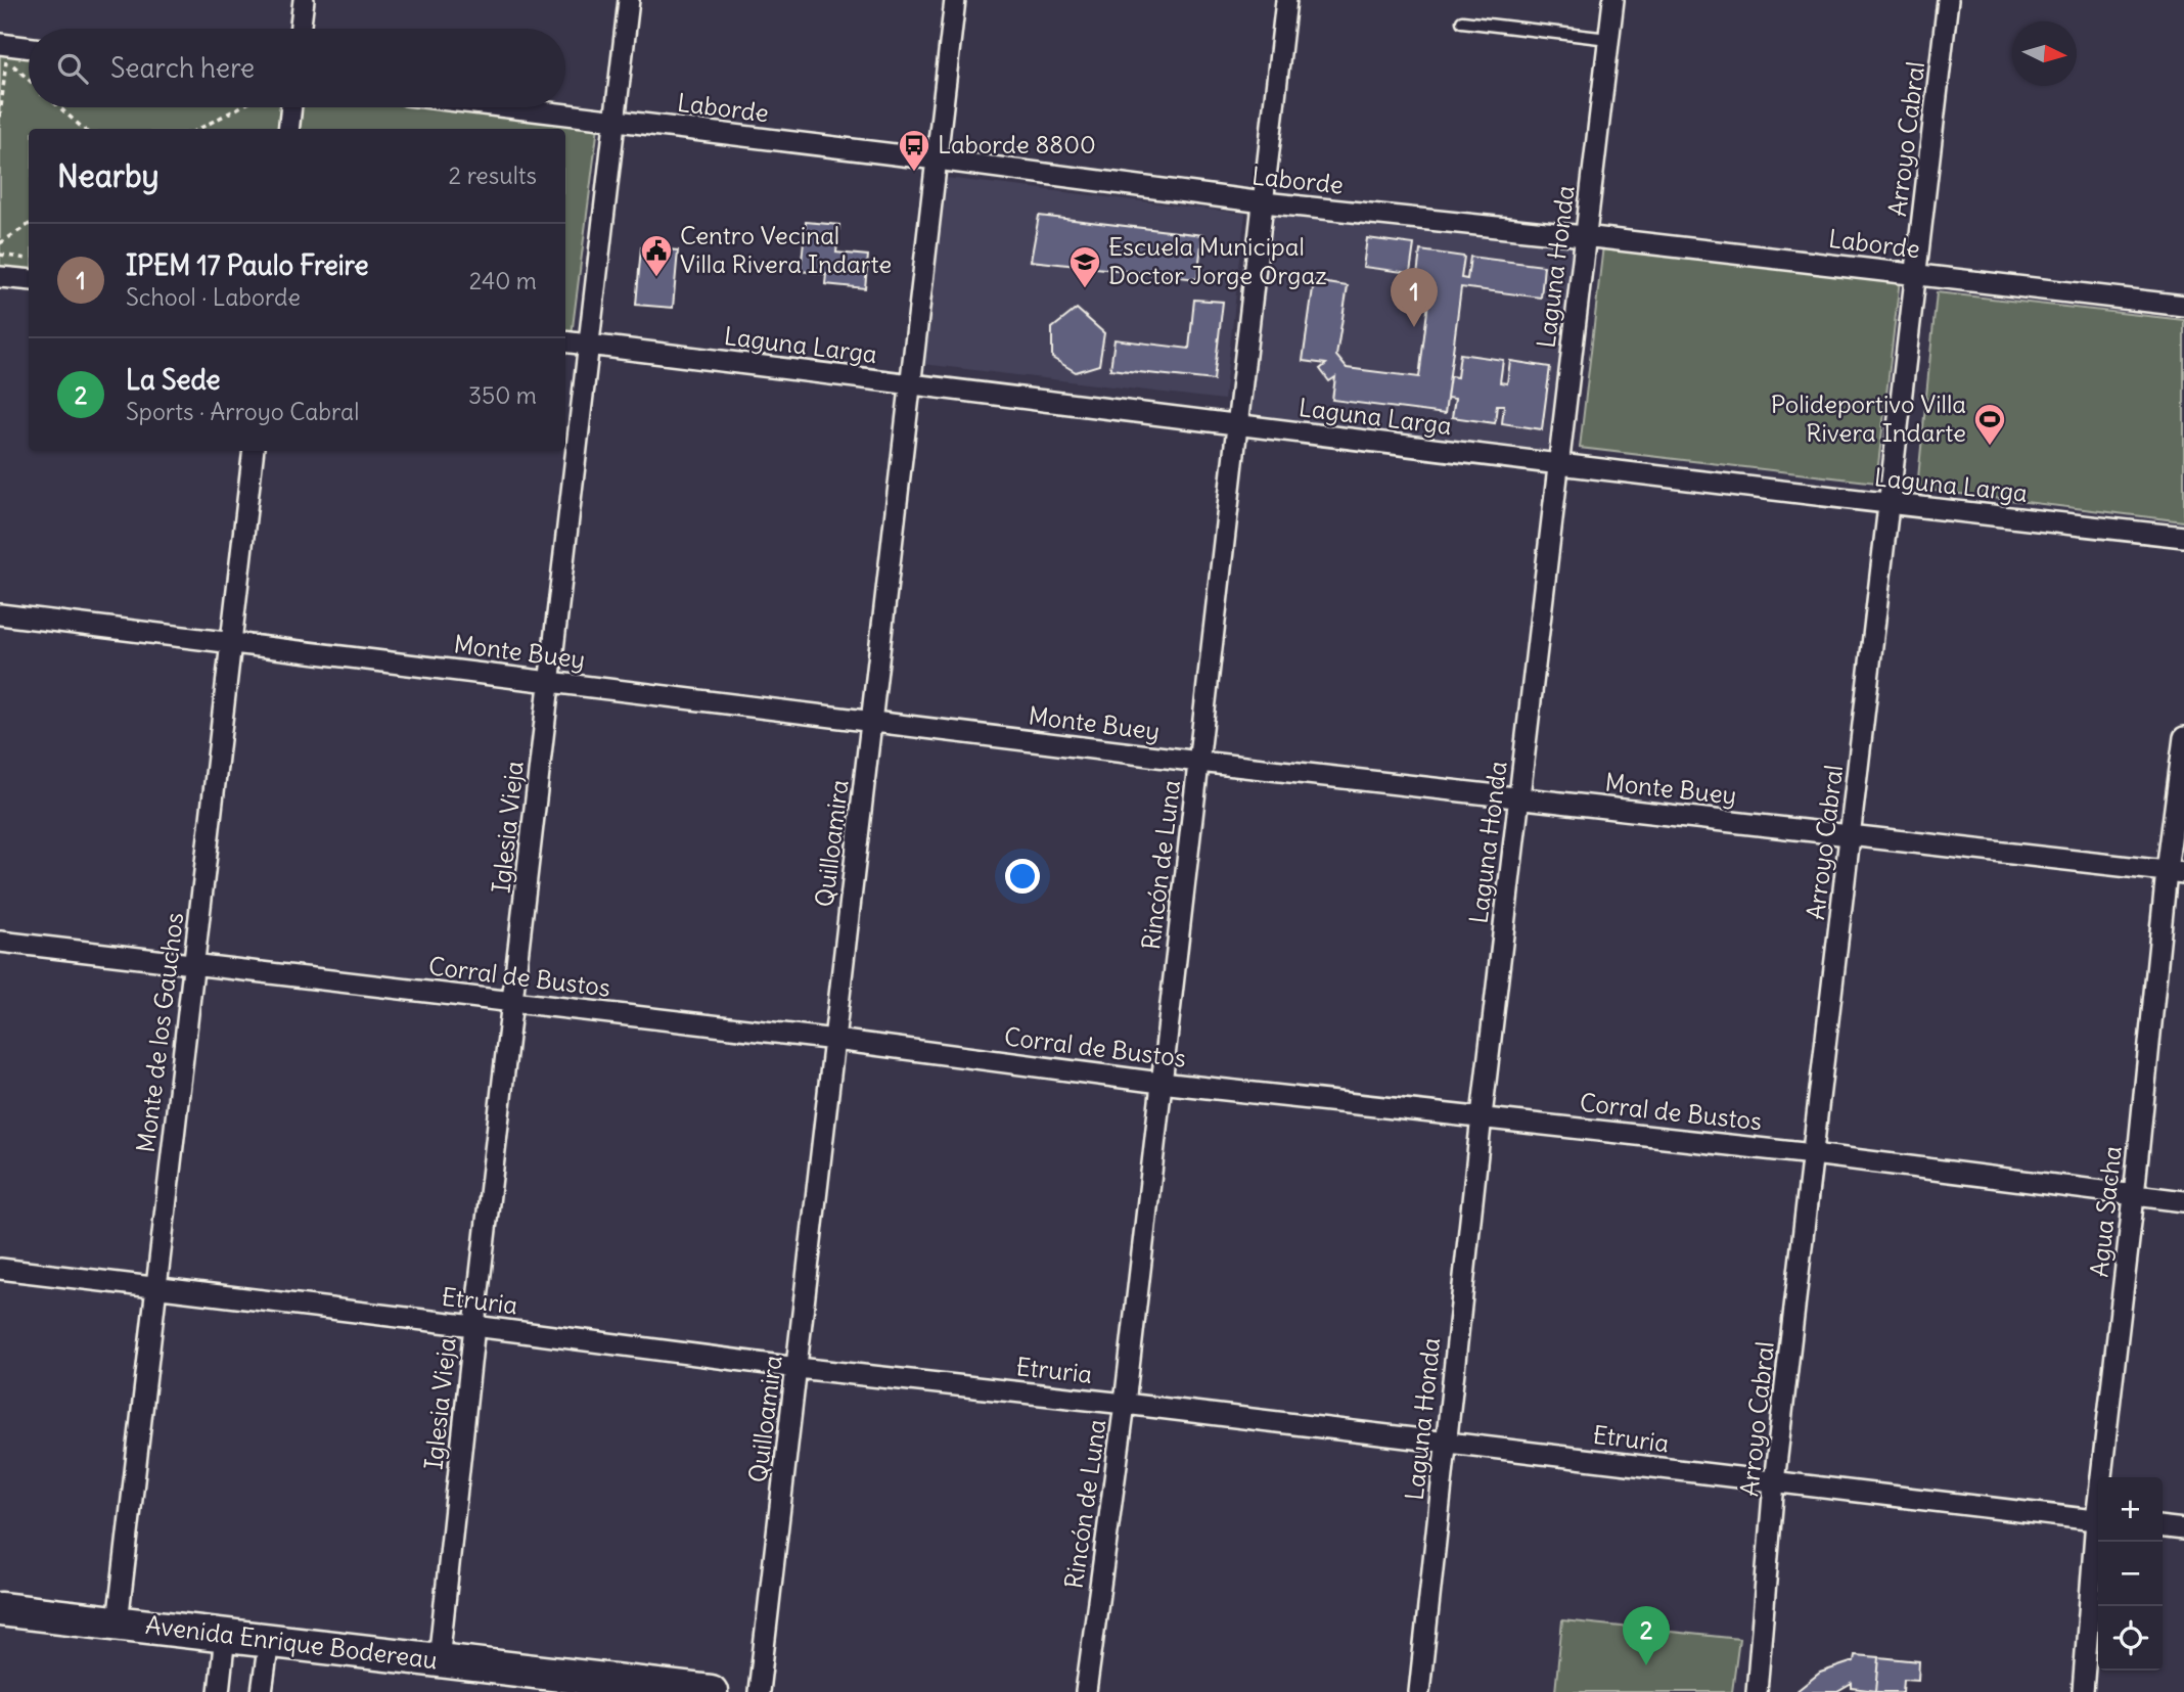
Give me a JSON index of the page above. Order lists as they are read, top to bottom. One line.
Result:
{"streets":{"main road":["Avenida Enrique Bodereau"],"street":["Laborde","Arroyo Cabral","Laguna Honda","Laguna Larga","Monte Buey","Iglesia Vieja","Quilloamira","Rincón de Luna","Corral de Bustos","Monte de los Gauchos","Agua Sacha","Etruria"]},"crossings":[["Laborde","Arroyo Cabral"],["Laborde","Laguna Honda"],["Laborde","Iglesia Vieja"],["Laborde","Quilloamira"],["Laborde","Rincón de Luna"],["Arroyo Cabral","Laguna Larga"],["Arroyo Cabral","Monte Buey"],["Arroyo Cabral","Corral de Bustos"],["Arroyo Cabral","Etruria"],["Laguna Honda","Laguna Larga"],["Laguna Honda","Monte Buey"],["Laguna Honda","Corral de Bustos"],["Laguna Honda","Etruria"],["Laguna Larga","Iglesia Vieja"],["Laguna Larga","Quilloamira"],["Laguna Larga","Rincón de Luna"],["Monte Buey","Iglesia Vieja"],["Monte Buey","Quilloamira"],["Monte Buey","Rincón de Luna"],["Monte Buey","Monte de los Gauchos"],["Monte Buey","Agua Sacha"],["Iglesia Vieja","Corral de Bustos"],["Iglesia Vieja","Etruria"],["Iglesia Vieja","Avenida Enrique Bodereau"],["Quilloamira","Corral de Bustos"],["Quilloamira","Etruria"],["Rincón de Luna","Corral de Bustos"],["Rincón de Luna","Etruria"],["Corral de Bustos","Monte de los Gauchos"],["Corral de Bustos","Agua Sacha"],["Monte de los Gauchos","Etruria"],["Monte de los Gauchos","Avenida Enrique Bodereau"]],"places":{"bus stop":["Laborde 8800"],"public building":["Centro Vecinal Villa Rivera Indarte"],"school or university":["Escuela Municipal Doctor Jorge Orgaz"],"sports":["Polideportivo Villa Rivera Indarte"]},"north":"right","page":{"search":"Search here","heading":["Nearby","2 results"],"list":[{"mark":"1","name":"IPEM 17 Paulo Freire","note":"School · Laborde","value":"240 m"},{"mark":"2","name":"La Sede","note":"Sports · Arroyo Cabral","value":"350 m"}],"pins":["1","2"],"map_buttons":["+","−"]}}
